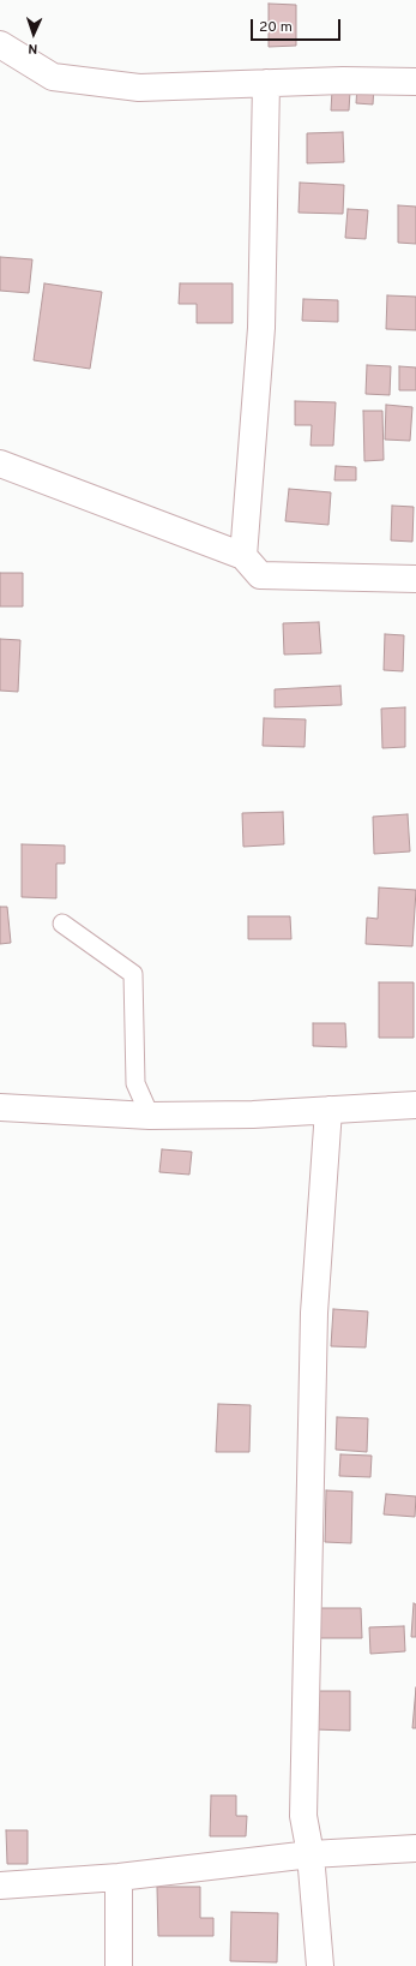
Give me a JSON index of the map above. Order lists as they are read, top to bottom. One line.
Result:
{"scale_bar":"20 m","north":"bottom"}
